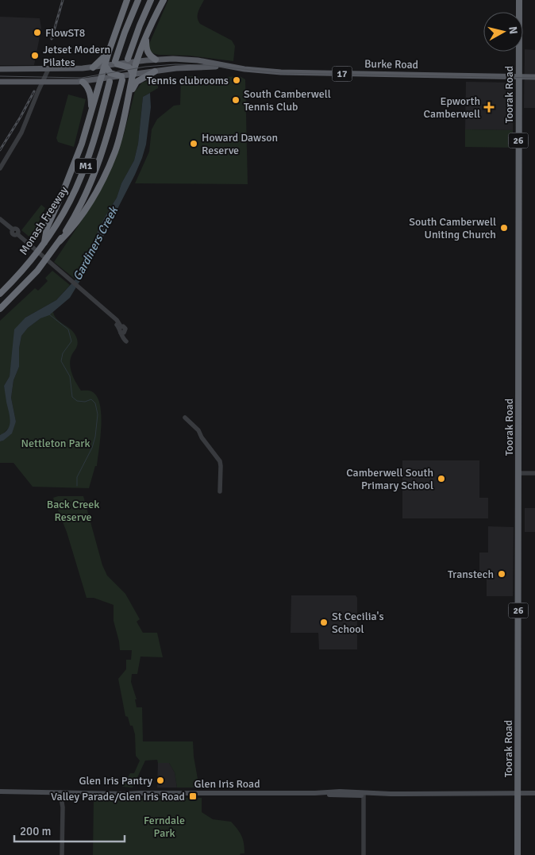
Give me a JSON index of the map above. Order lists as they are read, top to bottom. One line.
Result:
{"streets":{"highway":["Toorak Road","26","M1","Monash Freeway"],"main road":["Burke Road","17","Glen Iris Road"]},"crossings":[["Burke Road","Toorak Road"],["Burke Road","Monash Freeway"],["Toorak Road","Glen Iris Road"]],"water":["Gardiners Creek"],"parks":["Nettleton Park","Back Creek Reserve","Ferndale Park"],"places":{"other":["FlowST8","Jetset Modern Pilates","Tennis clubrooms","South Camberwell Tennis Club","Howard Dawson Reserve","South Camberwell Uniting Church","Camberwell South Primary School","Transtech","St Cecilia's School","Glen Iris Pantry"],"health":["Epworth Camberwell"],"transit":["Valley Parade/Glen Iris Road"]},"scale_bar":"200 m","north":"right"}
